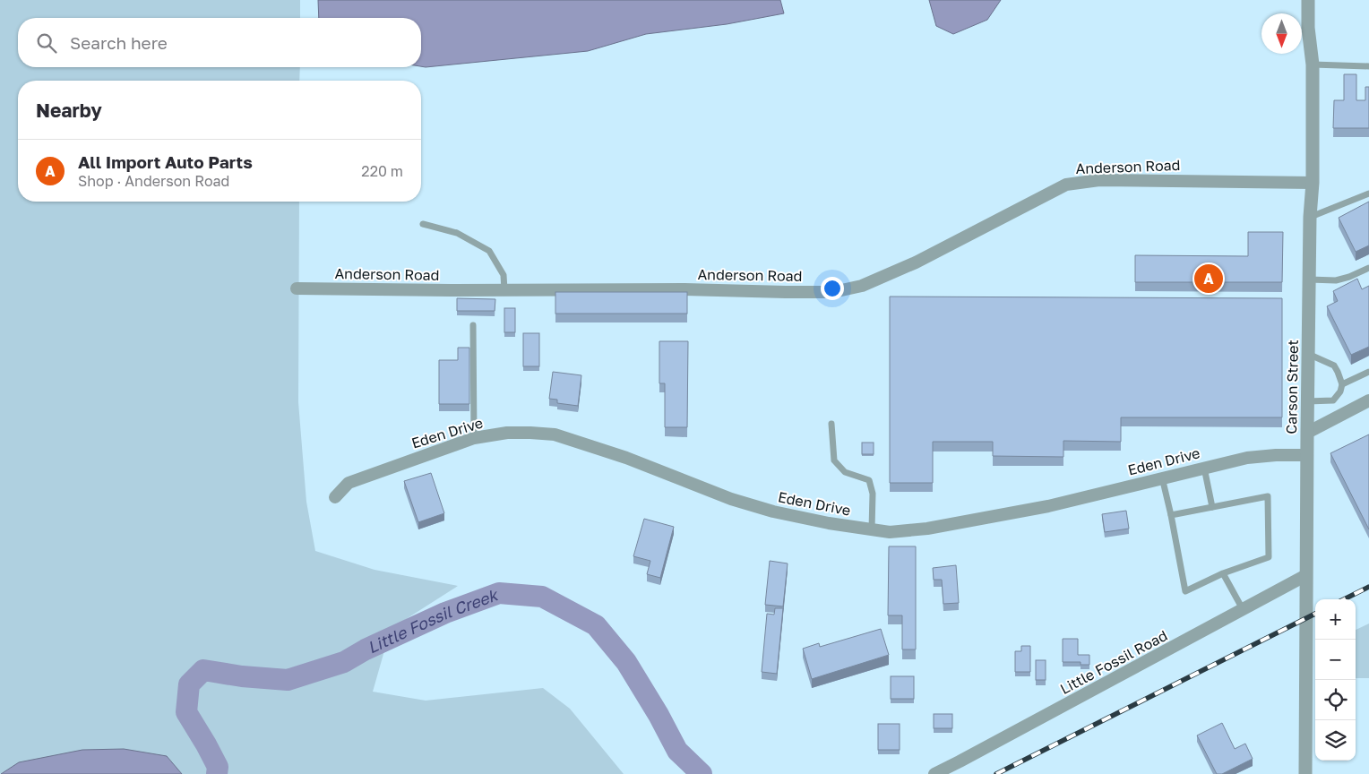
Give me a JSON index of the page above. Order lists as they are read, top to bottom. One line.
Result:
{"streets":{"street":["Anderson Road","Carson Street","Eden Drive","Little Fossil Road"]},"crossings":[["Anderson Road","Carson Street"],["Carson Street","Eden Drive"],["Carson Street","Little Fossil Road"]],"water":["Little Fossil Creek"],"north":"bottom","page":{"search":"Search here","heading":"Nearby","list":[{"mark":"A","name":"All Import Auto Parts","note":"Shop · Anderson Road","value":"220 m"}],"pins":"A","map_buttons":["+","−"]}}
